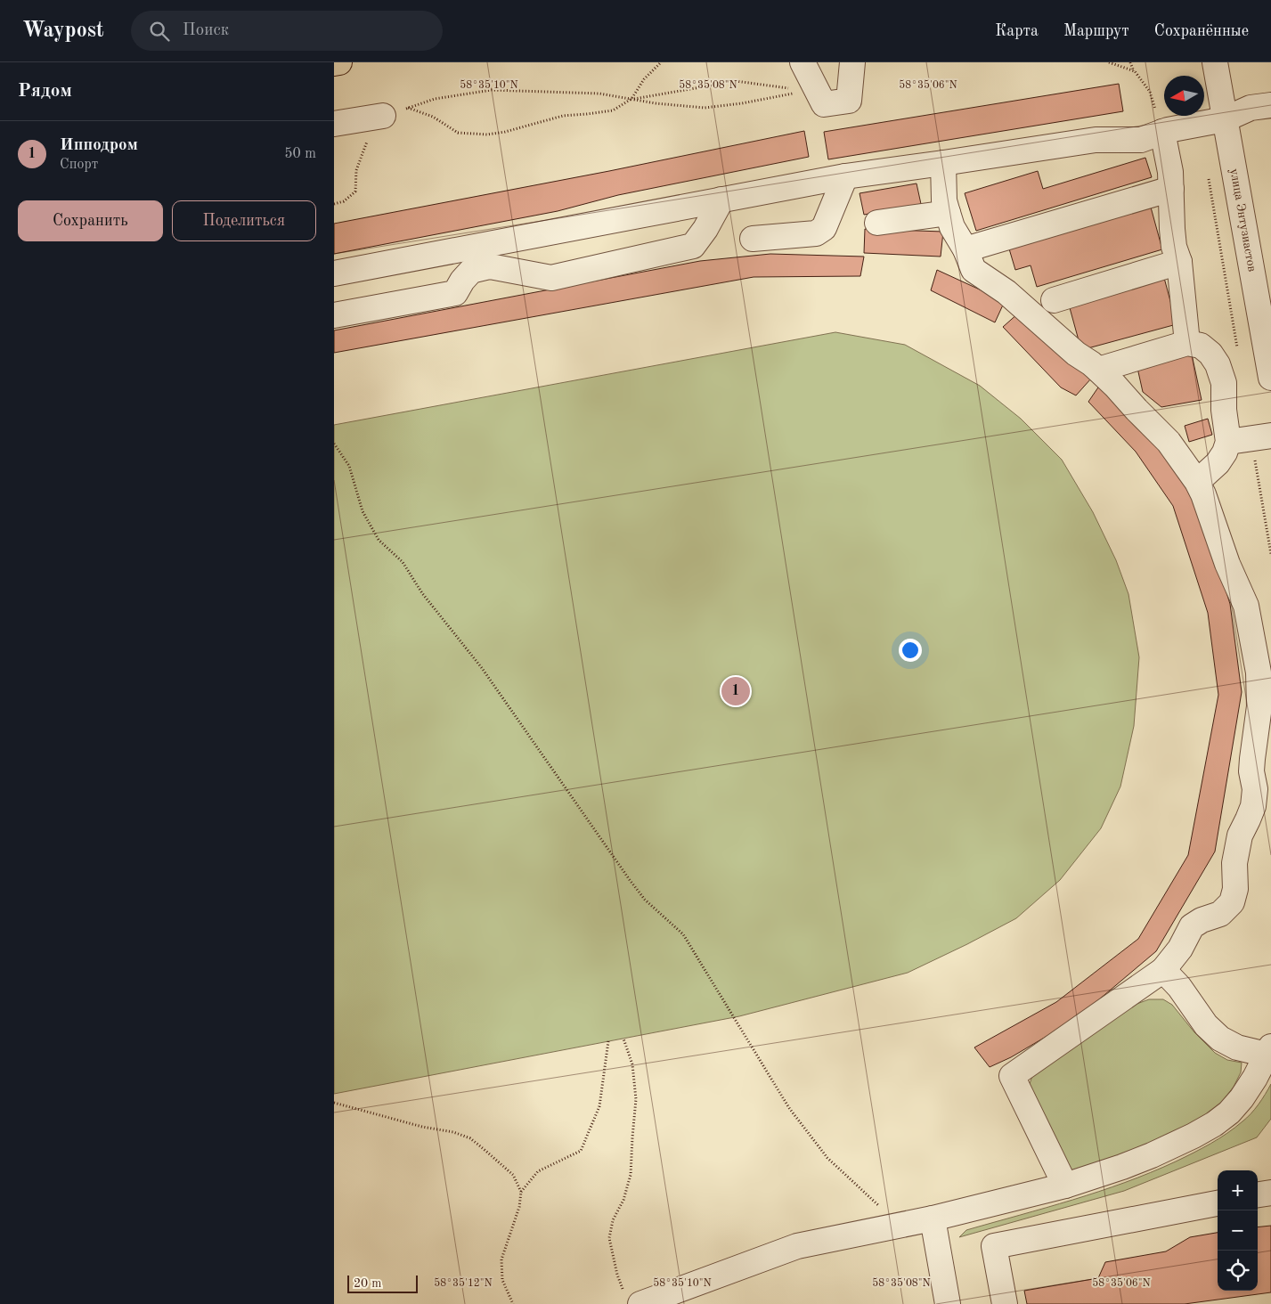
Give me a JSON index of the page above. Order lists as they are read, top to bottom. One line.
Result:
{"streets":{"street":["улица Энтузиастов"]},"scale_bar":"20 m","north":"left","page":{"header":"Waypost","search":"Поиск","nav":["Карта","Маршрут","Сохранённые"],"heading":"Рядом","list":[{"mark":"1","name":"Ипподром","note":"Спорт","value":"50 m"}],"buttons":["Сохранить","Поделиться"],"pins":"1","map_buttons":["+","−"],"scale":"20 m"},"coordinates":["58°35'10\"N","58°35'08\"N","58°35'06\"N","58°35'12\"N"]}
